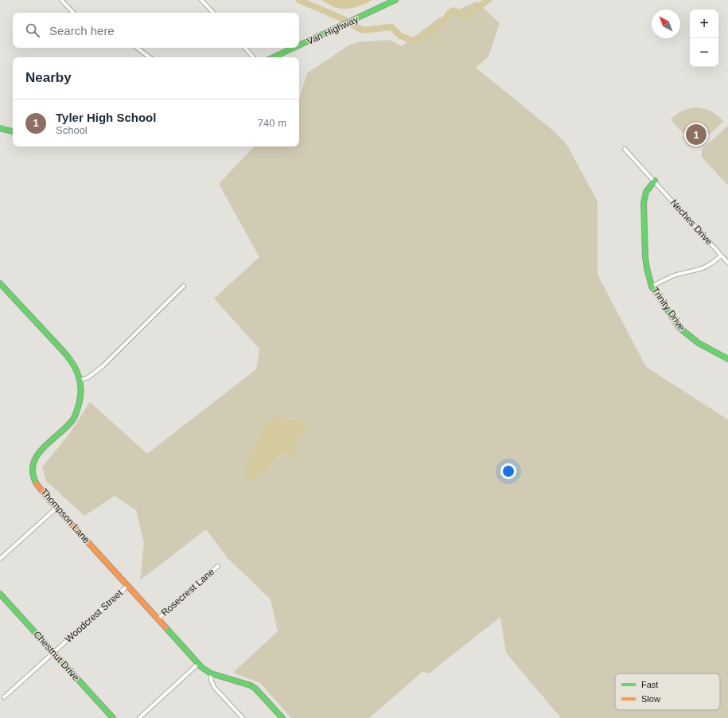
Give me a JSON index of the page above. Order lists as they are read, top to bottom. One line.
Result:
{"streets":{"street":["Van Highway","Neches Drive","Trinity Drive","Thompson Lane","Rosecrest Lane","Woodcrest Street","Chestnut Drive"]},"crossings":[["Neches Drive","Trinity Drive"],["Thompson Lane","Rosecrest Lane"],["Thompson Lane","Woodcrest Street"],["Woodcrest Street","Chestnut Drive"]],"legend":["Fast","Slow"],"north":"top left","page":{"map_buttons":["+","−"],"search":"Search here","heading":"Nearby","list":[{"mark":"1","name":"Tyler High School","note":"School","value":"740 m"}],"pins":"1"}}
